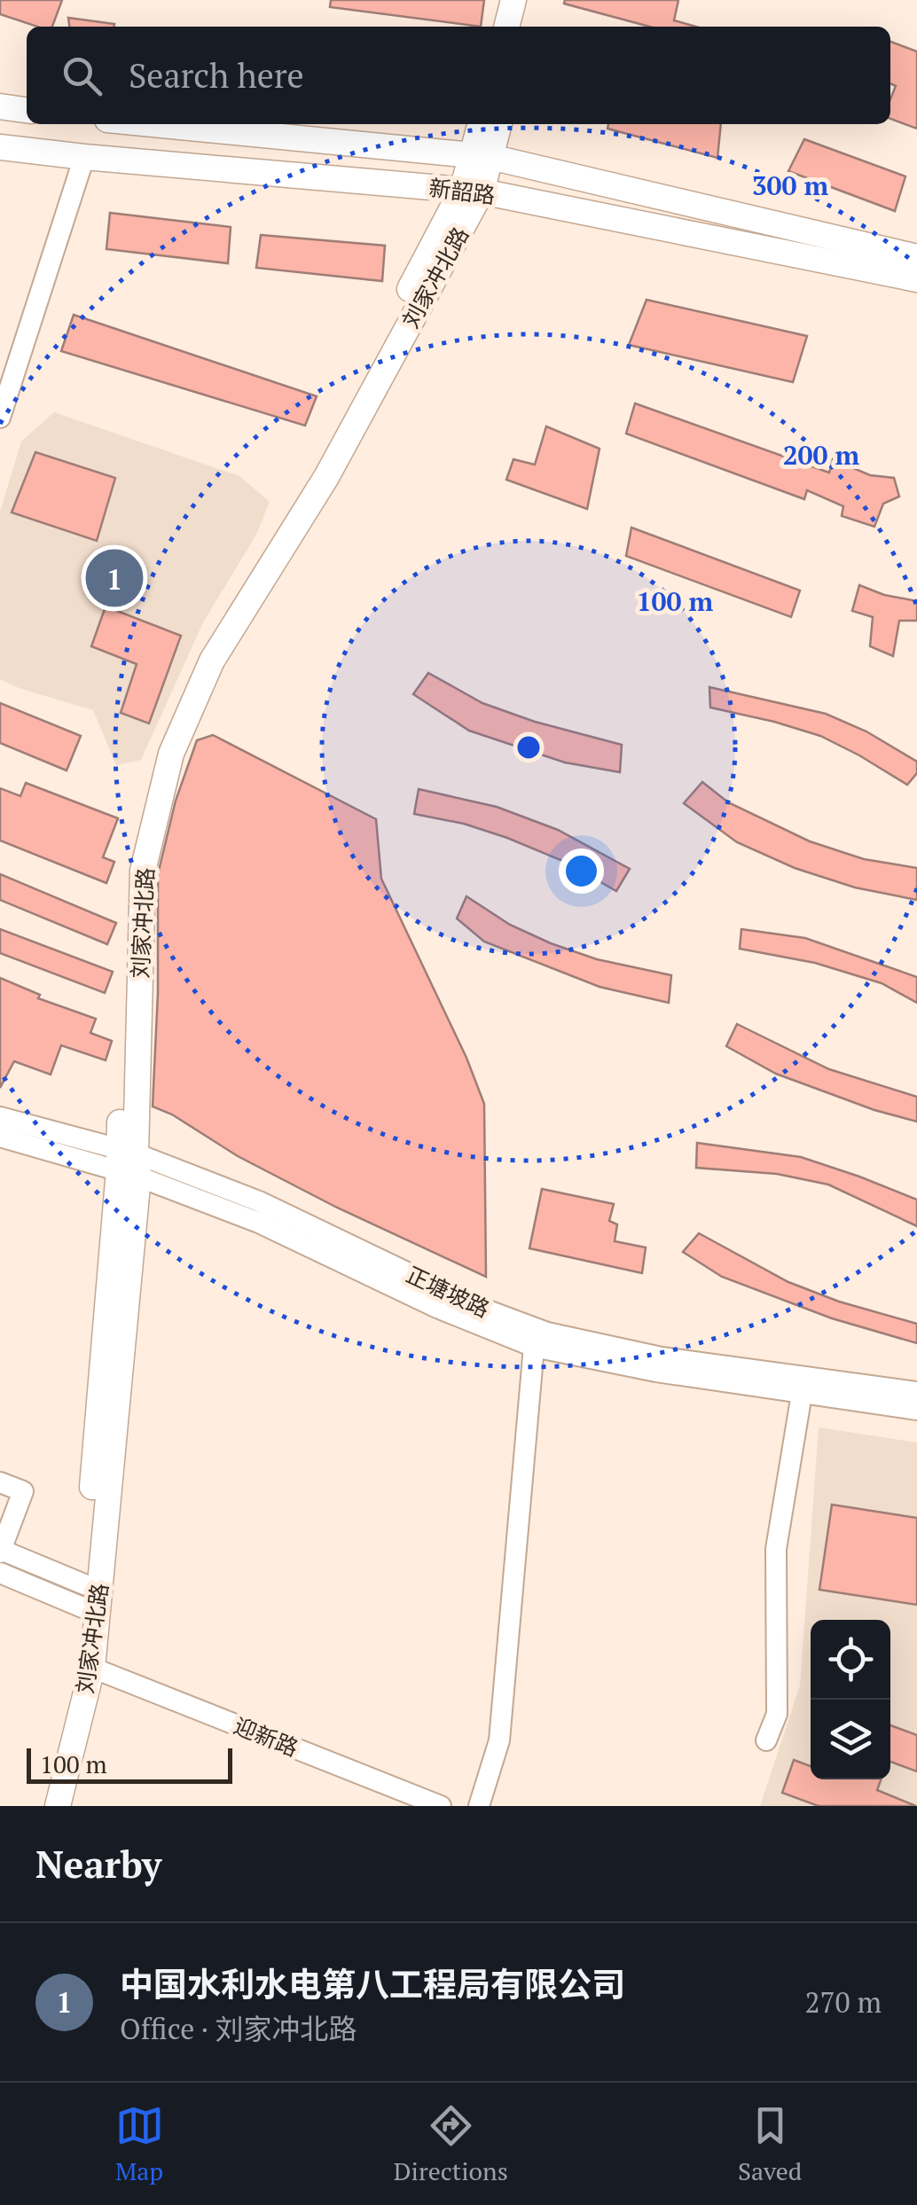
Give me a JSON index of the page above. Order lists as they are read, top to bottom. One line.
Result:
{"streets":{"main road":["新韶路","刘家冲北路"],"street":["正塘坡路","迎新路"]},"crossings":[["新韶路","刘家冲北路"],["刘家冲北路","正塘坡路"],["刘家冲北路","迎新路"]],"scale_bar":"100 m","page":{"search":"Search here","pins":"1","scale":"100 m","heading":"Nearby","list":[{"mark":"1","name":"中国水利水电第八工程局有限公司","note":"Office · 刘家冲北路","value":"270 m"}],"nav":["Map","Directions","Saved"]},"rings":["300 m","200 m","100 m"]}
